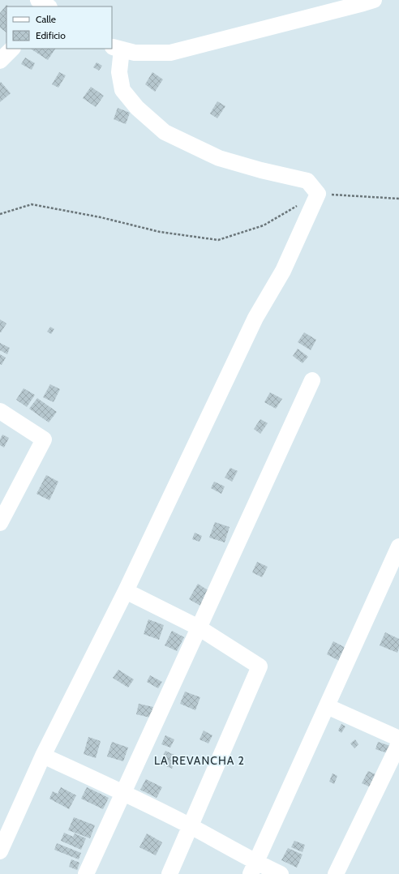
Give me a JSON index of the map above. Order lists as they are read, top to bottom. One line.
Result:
{"districts":["LA REVANCHA 2"],"legend":["Calle","Edificio"]}
